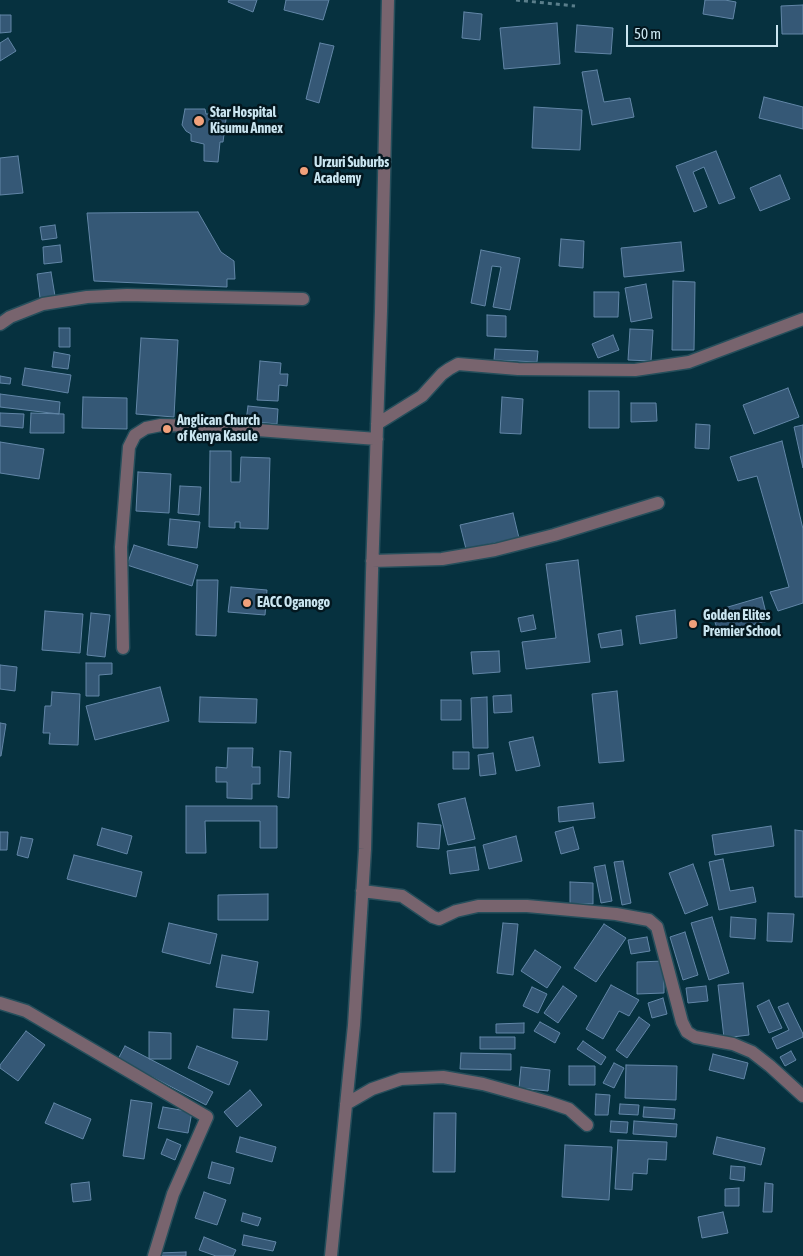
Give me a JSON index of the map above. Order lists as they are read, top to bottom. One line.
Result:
{"places":["Star Hospital Kisumu Annex","Urzuri Suburbs Academy","Anglican Church of Kenya Kasule","EACC Oganogo","Golden Elites Premier School"],"scale_bar":"50 m"}
